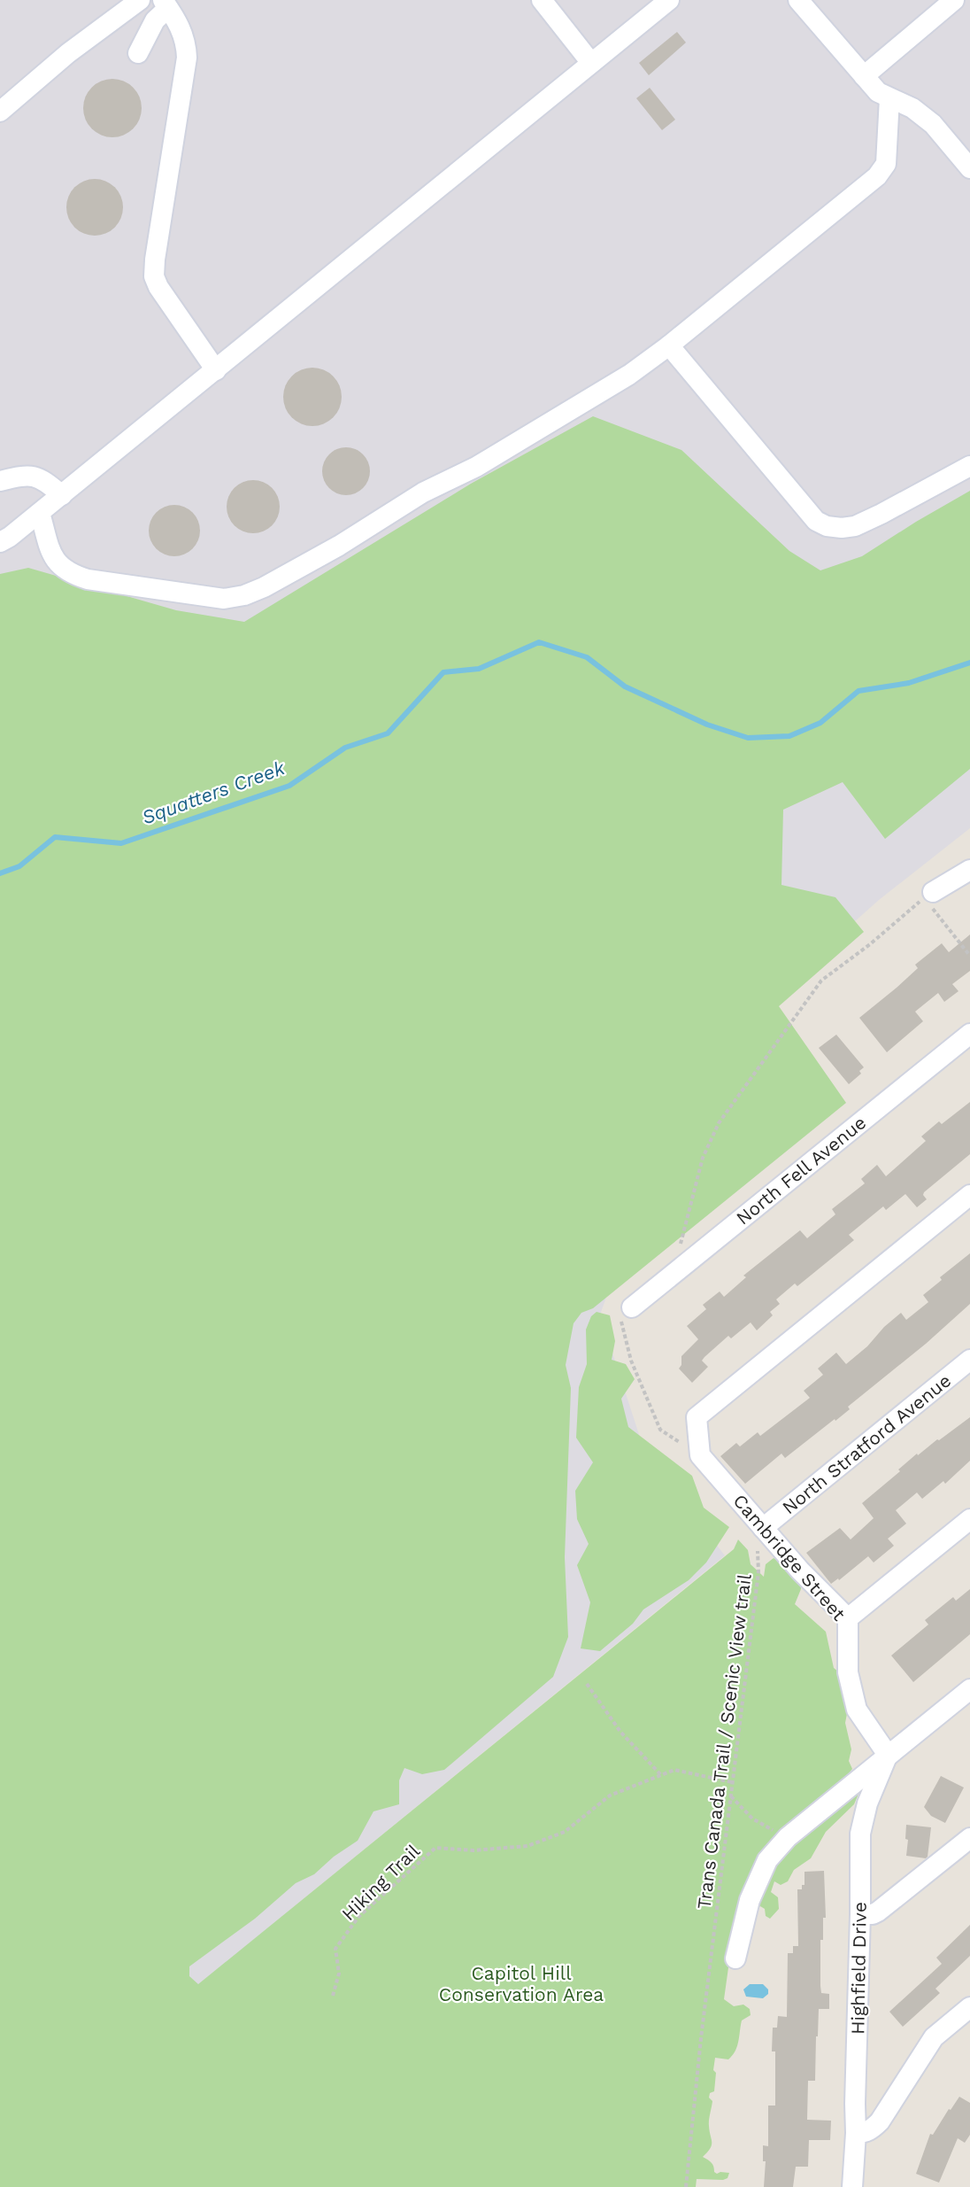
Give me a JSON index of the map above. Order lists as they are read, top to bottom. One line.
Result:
{"streets":{"street":["North Fell Avenue","North Stratford Avenue","Cambridge Street","Highfield Drive"],"path":["Trans Canada Trail / Scenic View trail","Hiking Trail"]},"crossings":[["North Stratford Avenue","Cambridge Street"],["Cambridge Street","Highfield Drive"],["Trans Canada Trail / Scenic View trail","Hiking Trail"]],"water":["Squatters Creek"],"parks":["Capitol Hill Conservation Area"]}
